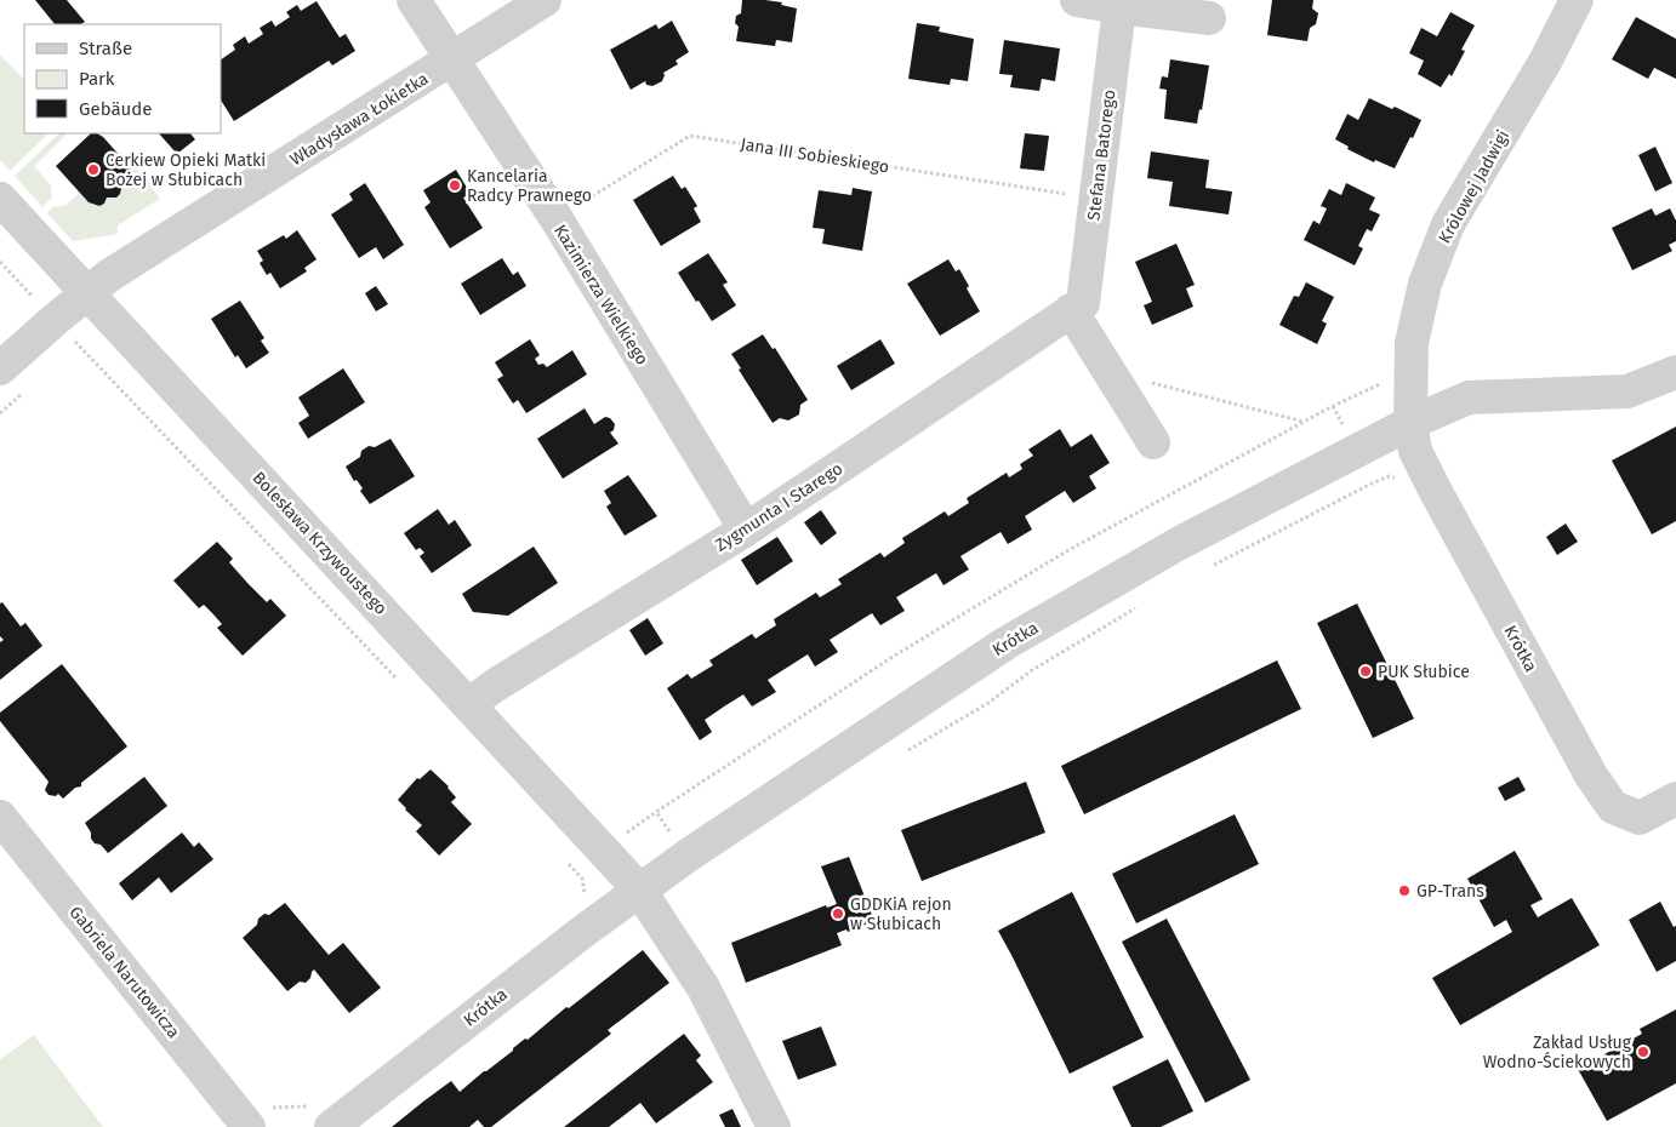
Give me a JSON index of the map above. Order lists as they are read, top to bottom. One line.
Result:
{"streets":{"street":["Władysława Łokietka","Stefana Batorego","Królowej Jadwigi","Kazimierza Wielkiego","Zygmunta I Starego","Bolesława Krzywoustego","Krótka","Gabriela Narutowicza"],"path":["Jana III Sobieskiego"]},"crossings":[["Władysława Łokietka","Kazimierza Wielkiego"],["Władysława Łokietka","Bolesława Krzywoustego"],["Jana III Sobieskiego","Stefana Batorego"],["Jana III Sobieskiego","Kazimierza Wielkiego"],["Stefana Batorego","Zygmunta I Starego"],["Królowej Jadwigi","Krótka"],["Kazimierza Wielkiego","Zygmunta I Starego"],["Zygmunta I Starego","Bolesława Krzywoustego"],["Bolesława Krzywoustego","Krótka"]],"places":["Cerkiew Opieki Matki Bożej w Słubicach","Kancelaria Radcy Prawnego","PUK Słubice","GP-Trans","GDDKiA rejon w Słubicach","Zakład Usług Wodno-Ściekowych"],"legend":["Straße","Park","Gebäude"]}
